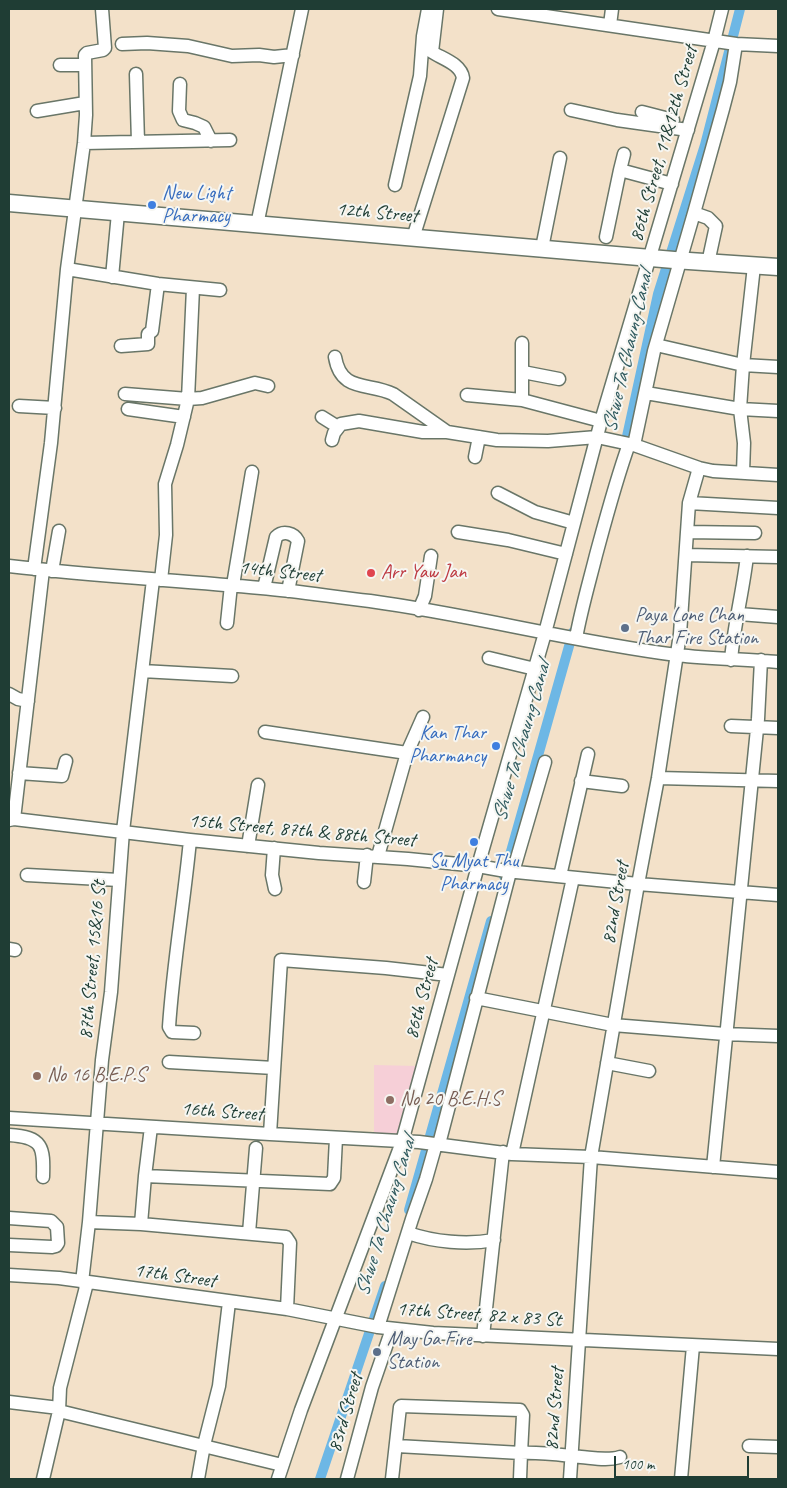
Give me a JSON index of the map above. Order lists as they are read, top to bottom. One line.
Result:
{"streets":{"main road":["12th Street"],"street":["86th Street, 11&12th Street","14th Street","15th Street, 87th & 88th Street","82nd Street","87th Street, 15&16 St","86th Street","16th Street","17th Street","17th Street, 82 x 83 St","83rd Street"]},"crossings":[["86th Street, 11&12th Street","12th Street"],["86th Street, 11&12th Street","86th Street"],["12th Street","86th Street"],["14th Street","82nd Street"],["14th Street","87th Street, 15&16 St"],["14th Street","86th Street"],["15th Street, 87th & 88th Street","82nd Street"],["15th Street, 87th & 88th Street","87th Street, 15&16 St"],["15th Street, 87th & 88th Street","86th Street"],["82nd Street","16th Street"],["82nd Street","17th Street, 82 x 83 St"],["87th Street, 15&16 St","16th Street"],["87th Street, 15&16 St","17th Street"],["86th Street","16th Street"],["86th Street","17th Street"],["17th Street","17th Street, 82 x 83 St"],["17th Street, 82 x 83 St","83rd Street"]],"water":["Shwe Ta Chaung Canal"],"places":["New Light Pharmacy","Arr Yaw Jan","Paya Lone Chan Thar Fire Station","Kan Thar Pharmancy","Su Myat Thu Pharmacy","No 16 B.E.P.S","No 20 B.E.H.S","May Ga Fire Station"],"scale_bar":"100 m"}
